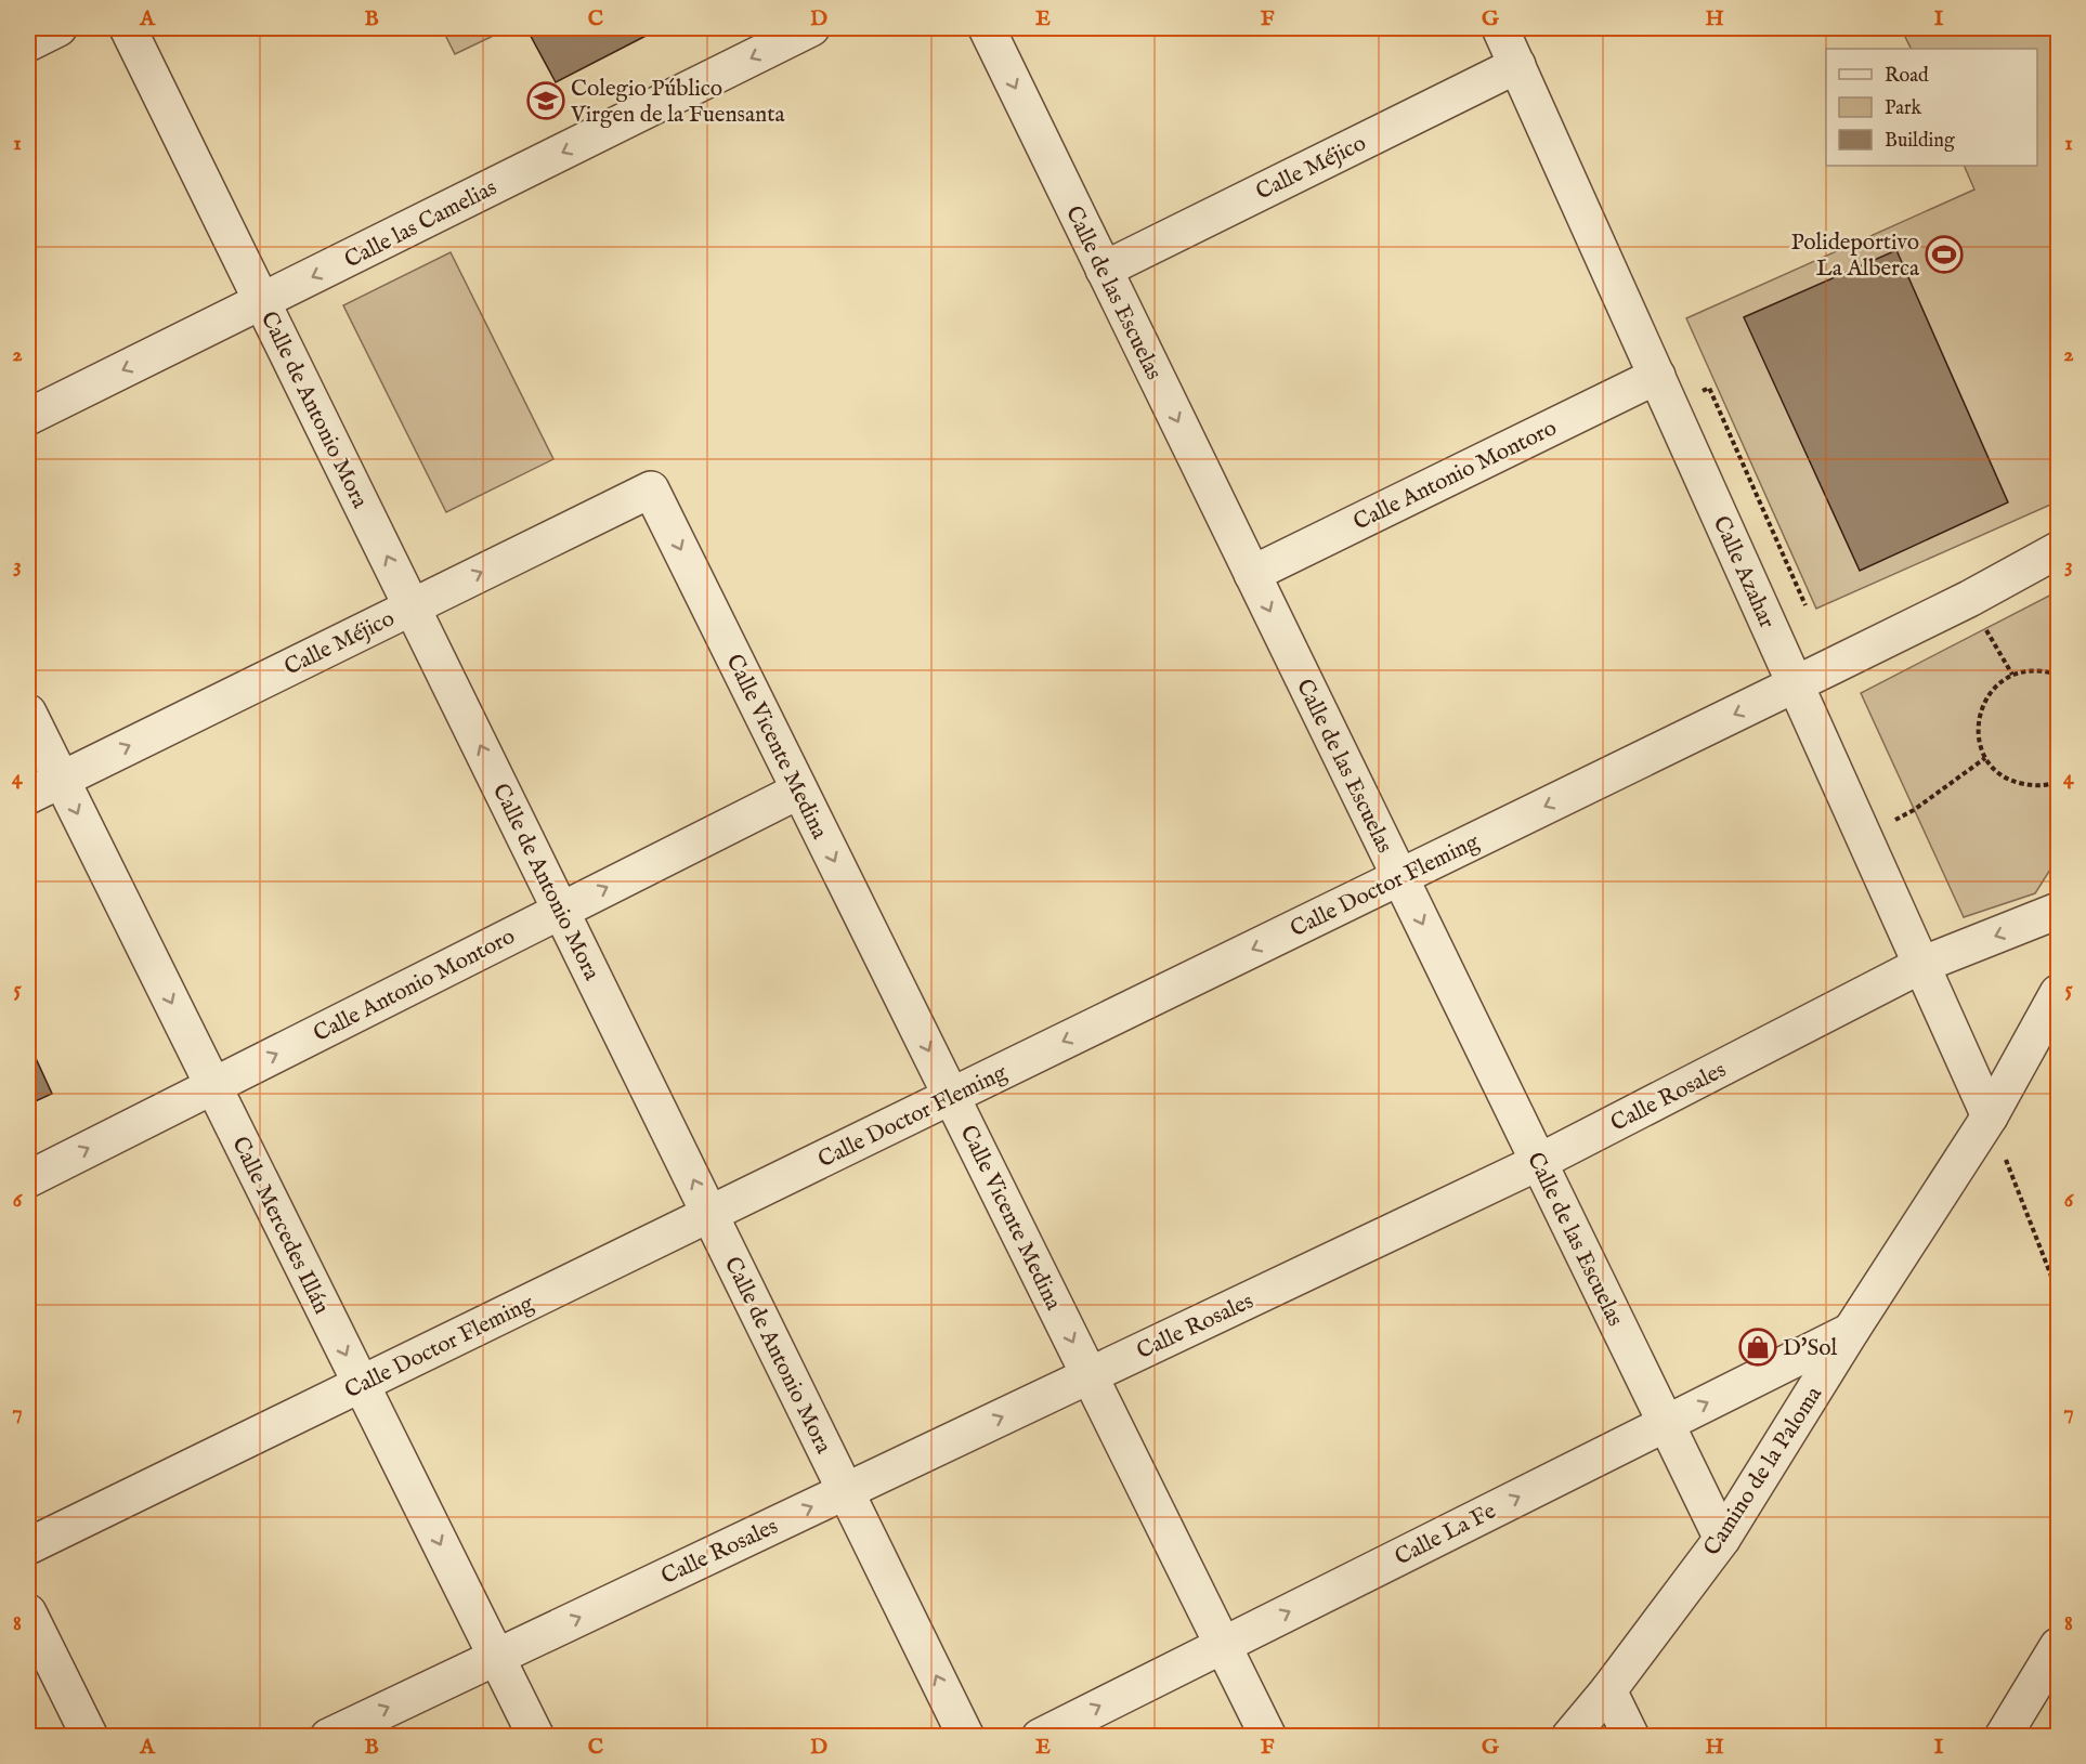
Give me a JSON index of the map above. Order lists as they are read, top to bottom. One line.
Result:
{"streets":{"street":["Calle Méjico","Calle las Camelias","Calle de las Escuelas","Calle de Antonio Mora","Calle Antonio Montoro","Calle Azahar","Calle Vicente Medina","Calle Doctor Fleming","Calle Rosales","Calle Mercedes Illán","Camino de la Paloma","Calle La Fe"]},"crossings":[["Calle Méjico","Calle de las Escuelas"],["Calle Méjico","Calle de Antonio Mora"],["Calle Méjico","Calle Azahar"],["Calle Méjico","Calle Vicente Medina"],["Calle Méjico","Calle Mercedes Illán"],["Calle las Camelias","Calle de Antonio Mora"],["Calle de las Escuelas","Calle Antonio Montoro"],["Calle de las Escuelas","Calle Doctor Fleming"],["Calle de las Escuelas","Calle Rosales"],["Calle de las Escuelas","Camino de la Paloma"],["Calle de las Escuelas","Calle La Fe"],["Calle de Antonio Mora","Calle Antonio Montoro"],["Calle de Antonio Mora","Calle Doctor Fleming"],["Calle de Antonio Mora","Calle Rosales"],["Calle Antonio Montoro","Calle Azahar"],["Calle Antonio Montoro","Calle Vicente Medina"],["Calle Antonio Montoro","Calle Mercedes Illán"],["Calle Azahar","Calle Doctor Fleming"],["Calle Azahar","Calle Rosales"],["Calle Azahar","Camino de la Paloma"],["Calle Vicente Medina","Calle Doctor Fleming"],["Calle Vicente Medina","Calle Rosales"],["Calle Vicente Medina","Calle La Fe"],["Calle Doctor Fleming","Calle Mercedes Illán"],["Calle Rosales","Calle Mercedes Illán"],["Camino de la Paloma","Calle La Fe"]],"one_way":["Calle Méjico","Calle las Camelias","Calle de las Escuelas","Calle de Antonio Mora","Calle Antonio Montoro","Calle Vicente Medina","Calle Doctor Fleming","Calle Mercedes Illán","Calle La Fe"],"places":{"school or university":["Colegio Público Virgen de la Fuensanta"],"sports":["Polideportivo La Alberca"],"shop":["D'Sol"]},"legend":["Road","Park","Building"],"grid":{"columns":["A","B","C","D","E","F","G","H","I"],"rows":["1","2","3","4","5","6","7","8"]}}
